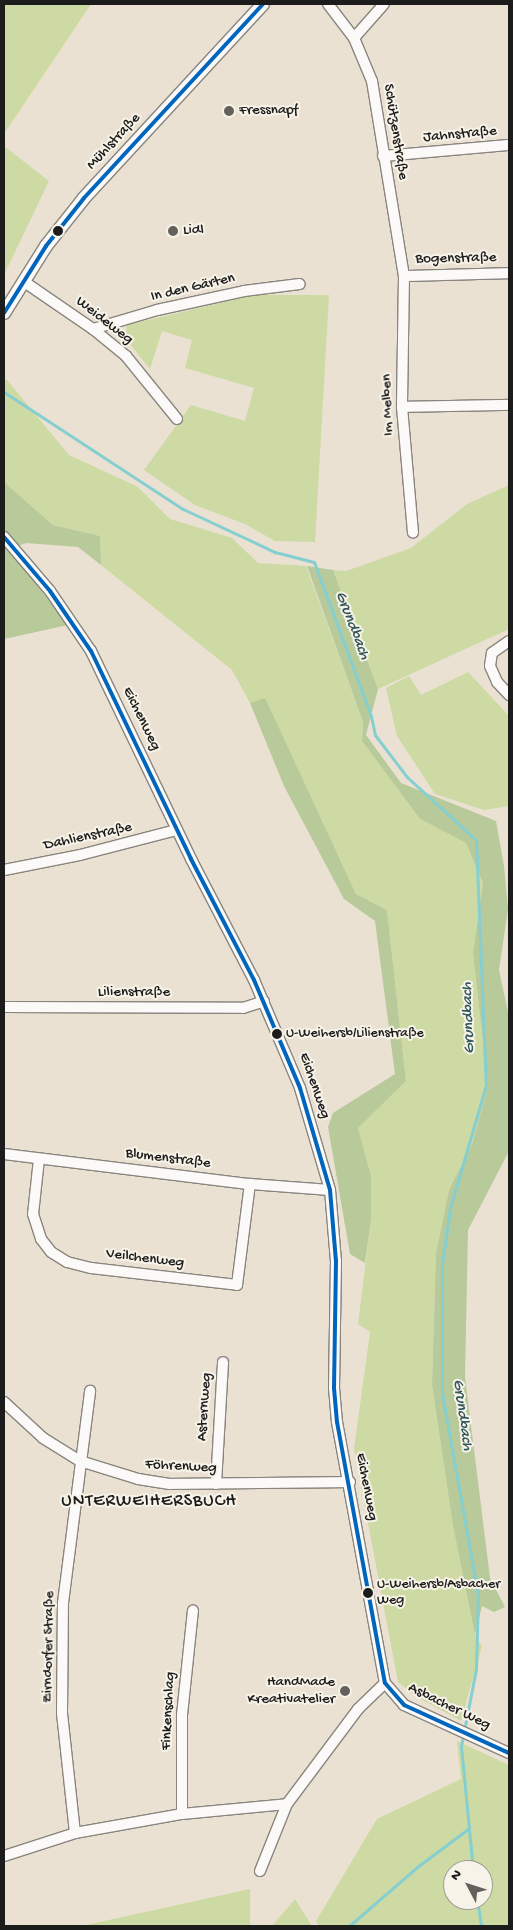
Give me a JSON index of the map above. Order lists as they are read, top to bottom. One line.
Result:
{"streets":{"street":["Schützenstraße","Jahnstraße","Mühlstraße","Bogenstraße","In den Gärten","Weideweg","Im Melben","Eichenweg","Dahlienstraße","Lilienstraße","Blumenstraße","Veilchenweg","Asternweg","Föhrenweg","Zirndorfer Straße","Asbacher Weg","Finkenschlag"]},"crossings":[["Schützenstraße","Jahnstraße"],["Schützenstraße","Bogenstraße"],["Schützenstraße","Im Melben"],["Mühlstraße","Weideweg"],["Bogenstraße","Im Melben"],["In den Gärten","Weideweg"],["Eichenweg","Dahlienstraße"],["Eichenweg","Lilienstraße"],["Eichenweg","Blumenstraße"],["Eichenweg","Föhrenweg"],["Eichenweg","Asbacher Weg"],["Blumenstraße","Veilchenweg"],["Asternweg","Föhrenweg"],["Föhrenweg","Zirndorfer Straße"]],"districts":["UNTERWEIHERSBUCH"],"water":["Grundbach"],"places":["Fressnapf","Lidl","U-Weihersb/Lilienstraße","U-Weihersb/Asbacher Weg","HandMade Kreativatelier"],"north":"top left"}
